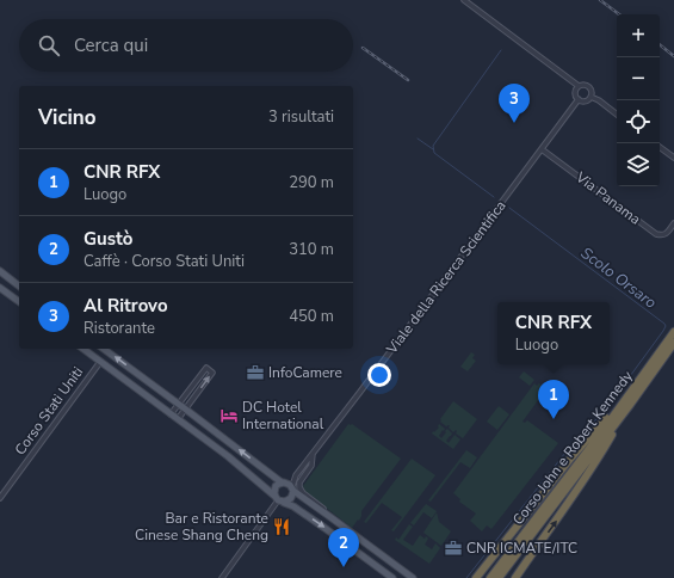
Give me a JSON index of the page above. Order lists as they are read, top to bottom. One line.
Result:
{"streets":{"highway":["Corso John e Robert Kennedy"],"main road":["Corso Stati Uniti"],"street":["Via Panama","Viale della Ricerca Scientifica"]},"crossings":[["Via Panama","Viale della Ricerca Scientifica"]],"water":["Scolo Orsaro"],"places":{"office":["InfoCamere","CNR ICMATE/ITC"],"hotel":["DC Hotel International"],"restaurant":["Bar e Ristorante Cinese Shang Cheng"]},"page":{"map_buttons":["+","−"],"search":"Cerca qui","pins":["3","1","2"],"heading":["Vicino","3 risultati"],"list":[{"mark":"1","name":"CNR RFX","note":"Luogo","value":"290 m"},{"mark":"2","name":"Gustò","note":"Caffè · Corso Stati Uniti","value":"310 m"},{"mark":"3","name":"Al Ritrovo","note":"Ristorante","value":"450 m"}],"popup":["CNR RFX","Luogo"]}}
